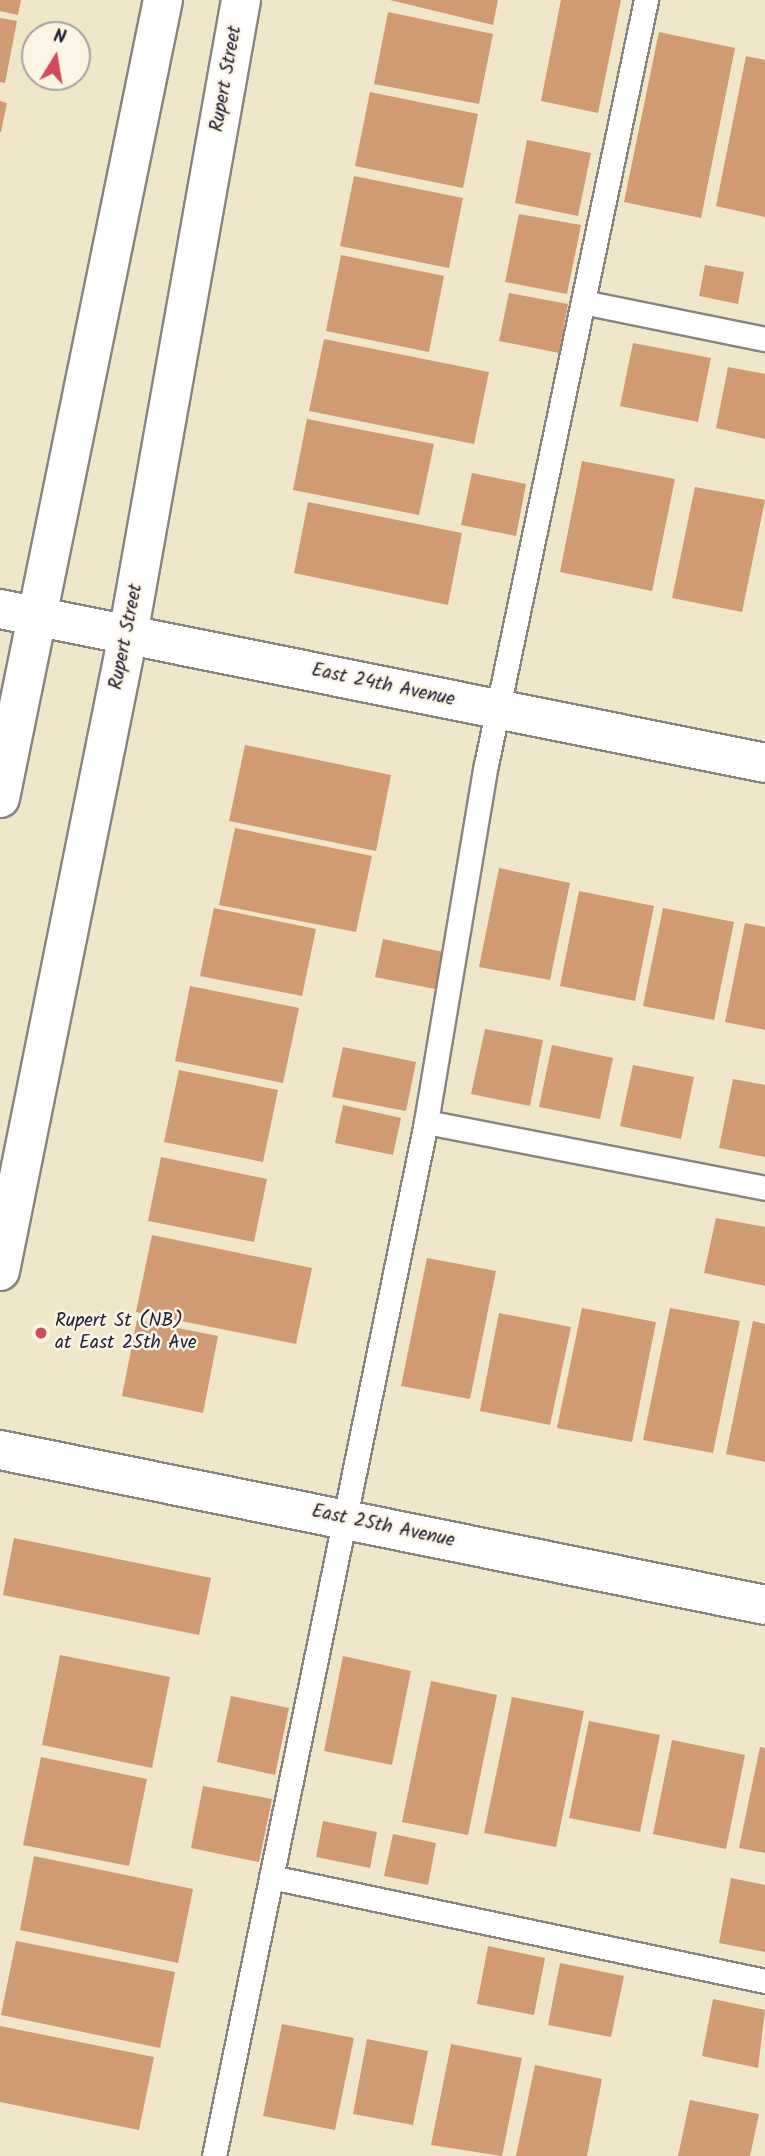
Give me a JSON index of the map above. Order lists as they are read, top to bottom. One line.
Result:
{"streets":{"street":["Rupert Street","East 24th Avenue","East 25th Avenue"]},"crossings":[["Rupert Street","East 24th Avenue"]],"places":["Rupert St (NB) at East 25th Ave"],"north":"top"}
